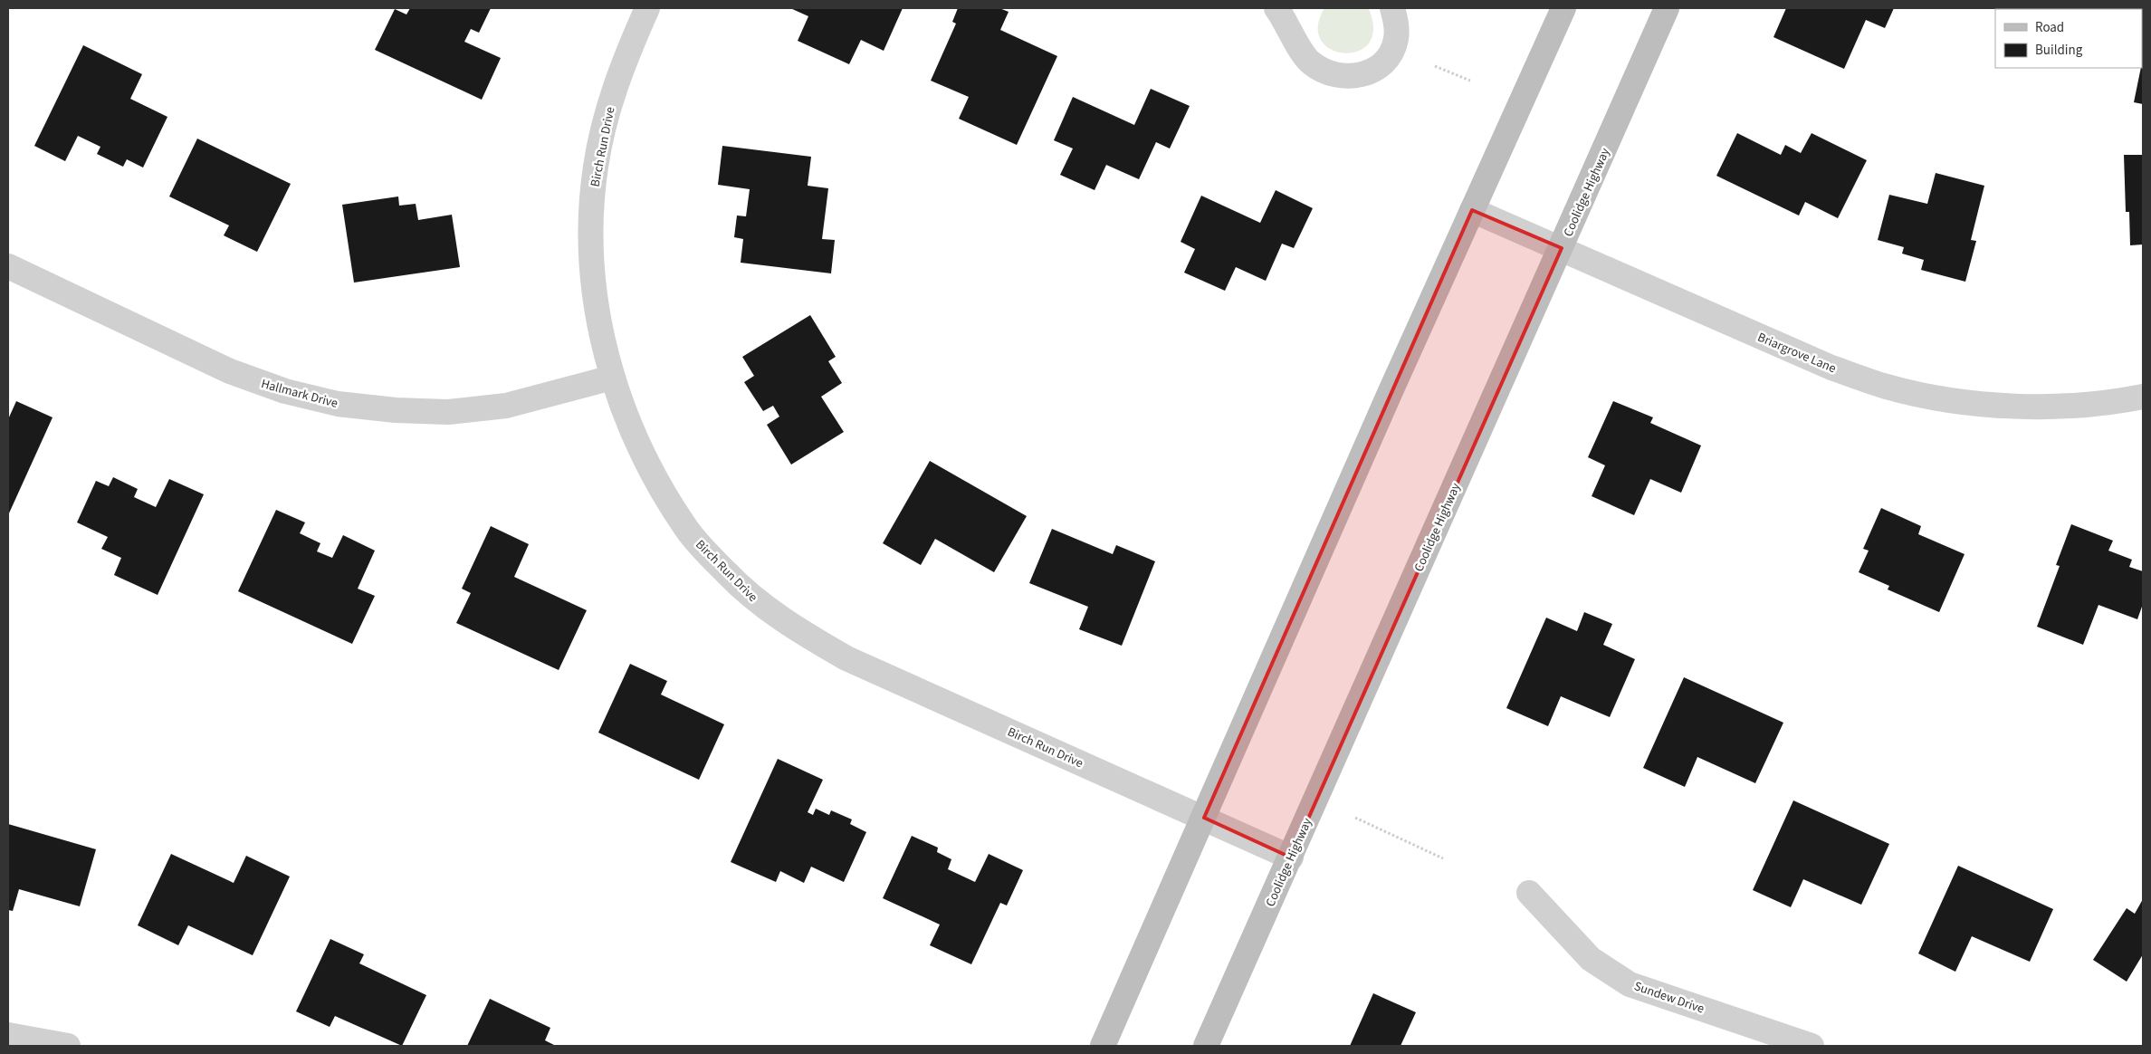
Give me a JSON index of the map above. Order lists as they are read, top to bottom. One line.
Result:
{"streets":{"main road":["Coolidge Highway"],"street":["Birch Run Drive","Briargrove Lane","Hallmark Drive","Sundew Drive"]},"crossings":[["Birch Run Drive","Coolidge Highway"],["Birch Run Drive","Hallmark Drive"],["Coolidge Highway","Briargrove Lane"]],"legend":["Road","Building"]}
